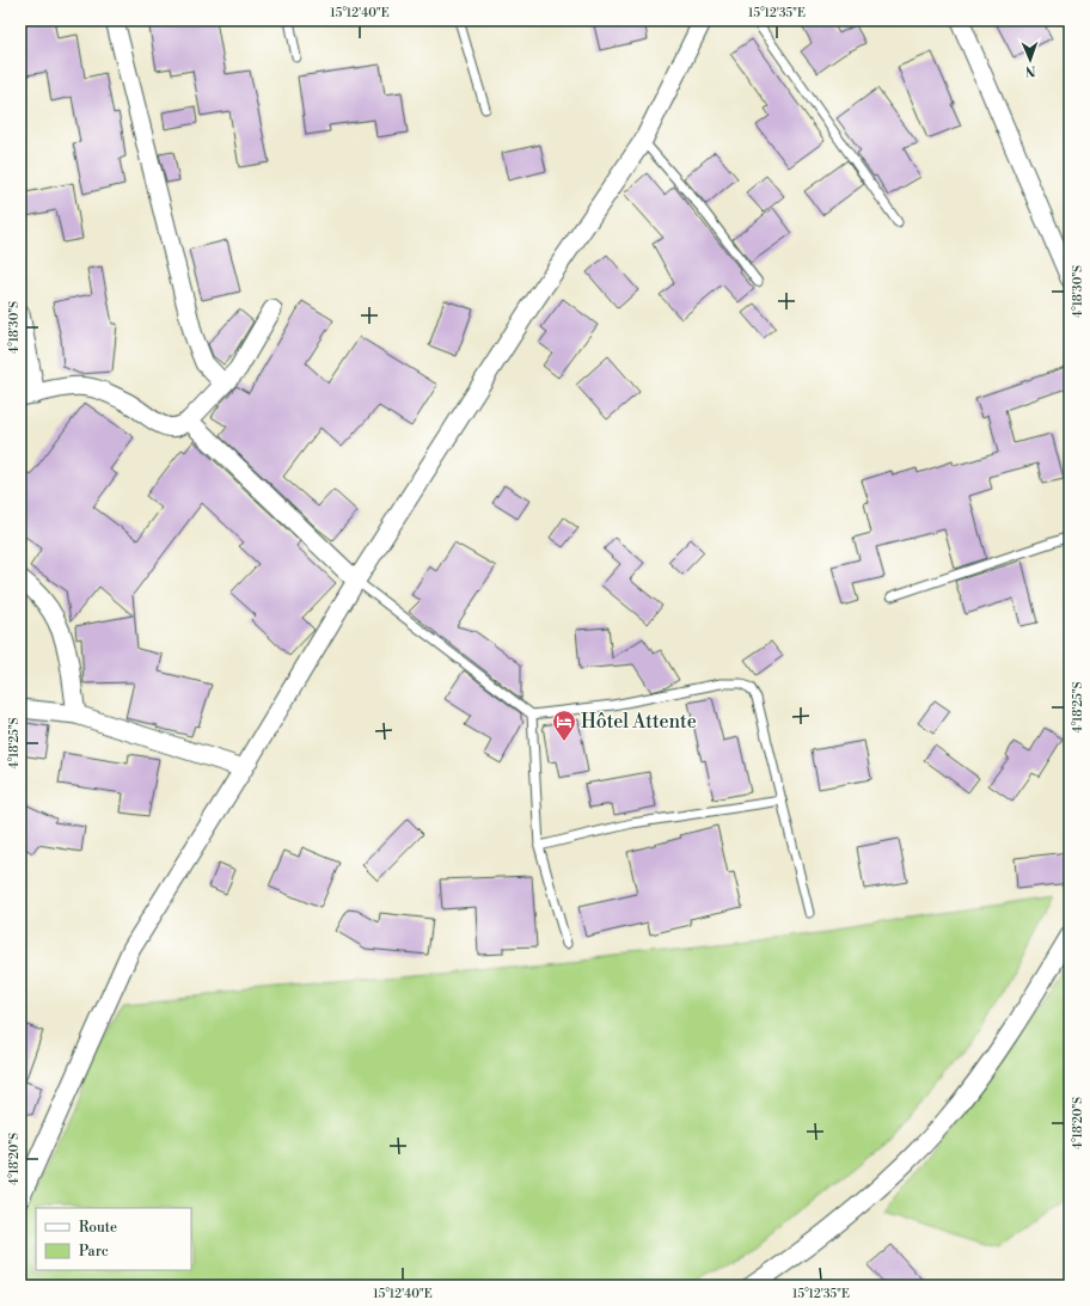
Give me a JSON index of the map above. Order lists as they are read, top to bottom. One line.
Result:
{"places":{"hotel":["Hôtel Attente"]},"legend":["Route","Parc"],"north":"bottom","coordinates":["15°12'40\"E","15°12'35\"E","4°18'30\"S","4°18'25\"S","4°18'20\"S"]}
